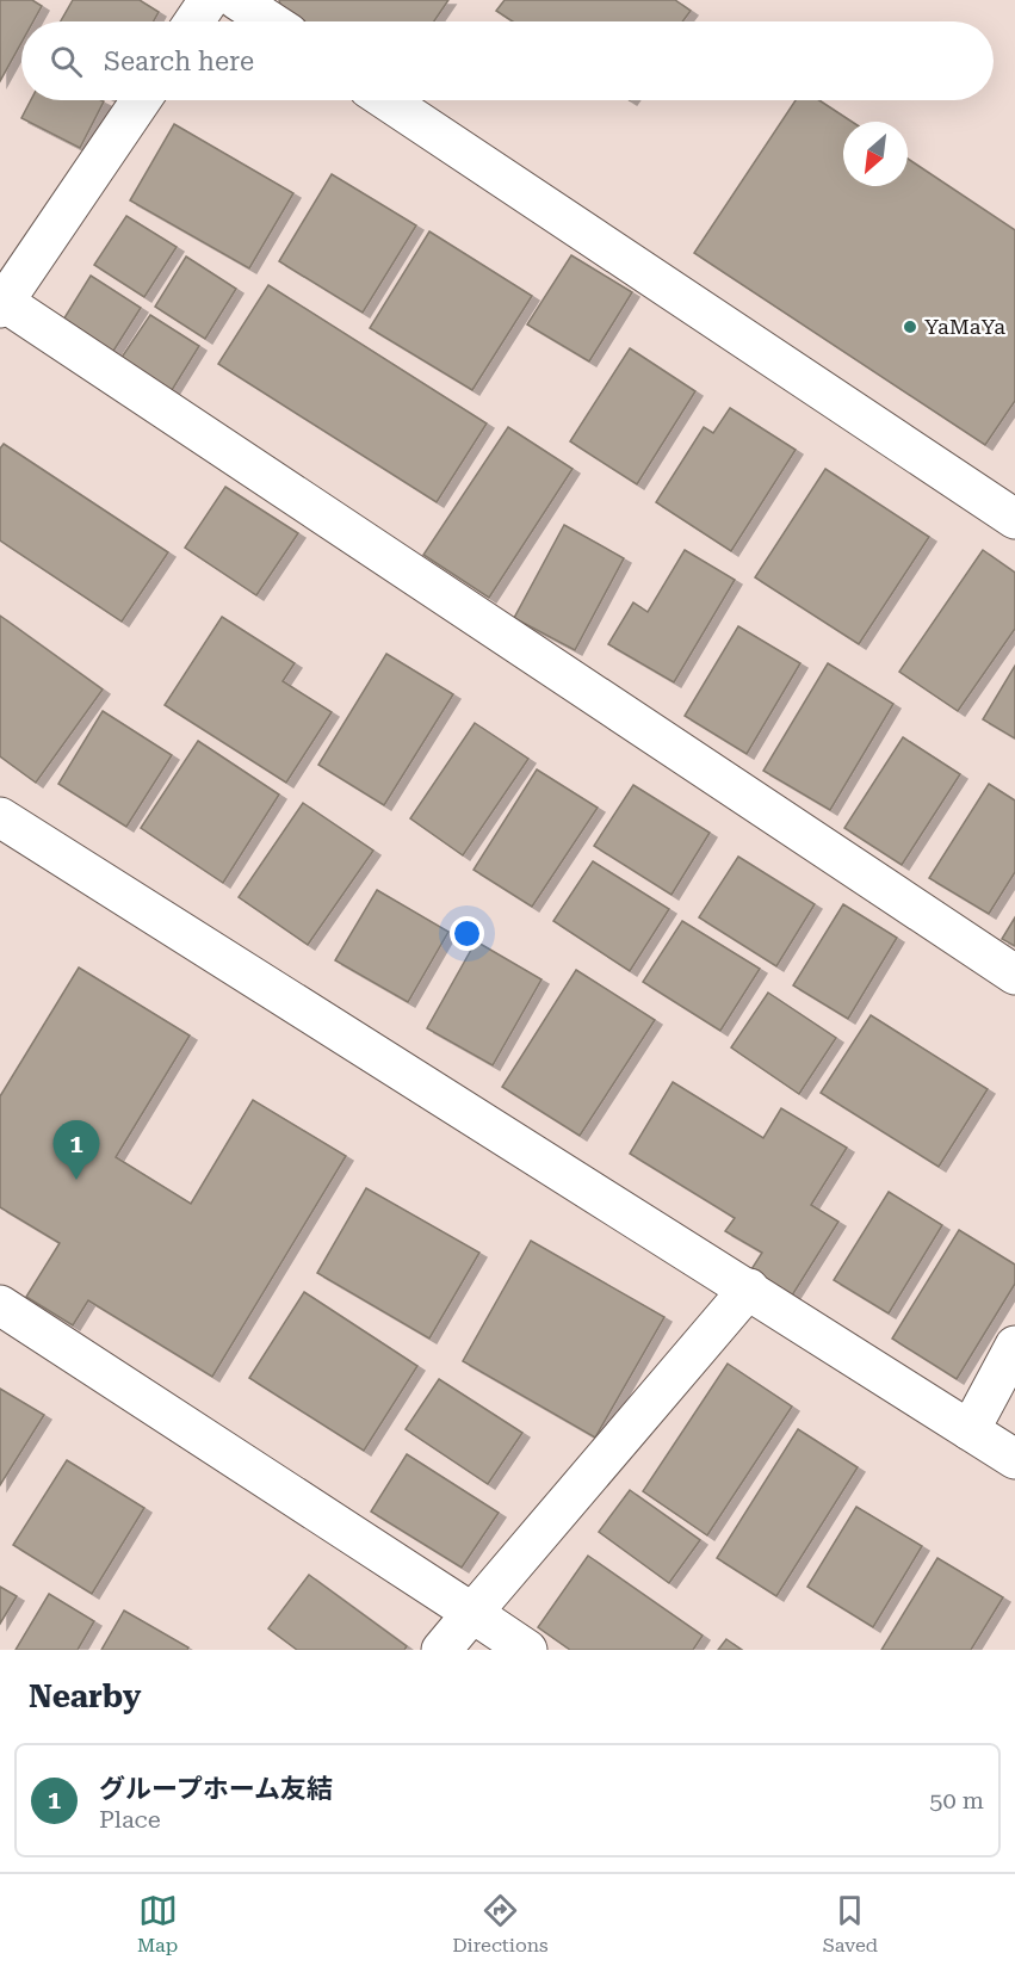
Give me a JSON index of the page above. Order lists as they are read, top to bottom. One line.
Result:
{"places":["YaMaYa"],"north":"bottom left","page":{"search":"Search here","pins":"1","heading":"Nearby","list":[{"mark":"1","name":"グループホーム友結","note":"Place","value":"50 m"}],"nav":["Map","Directions","Saved"]}}
